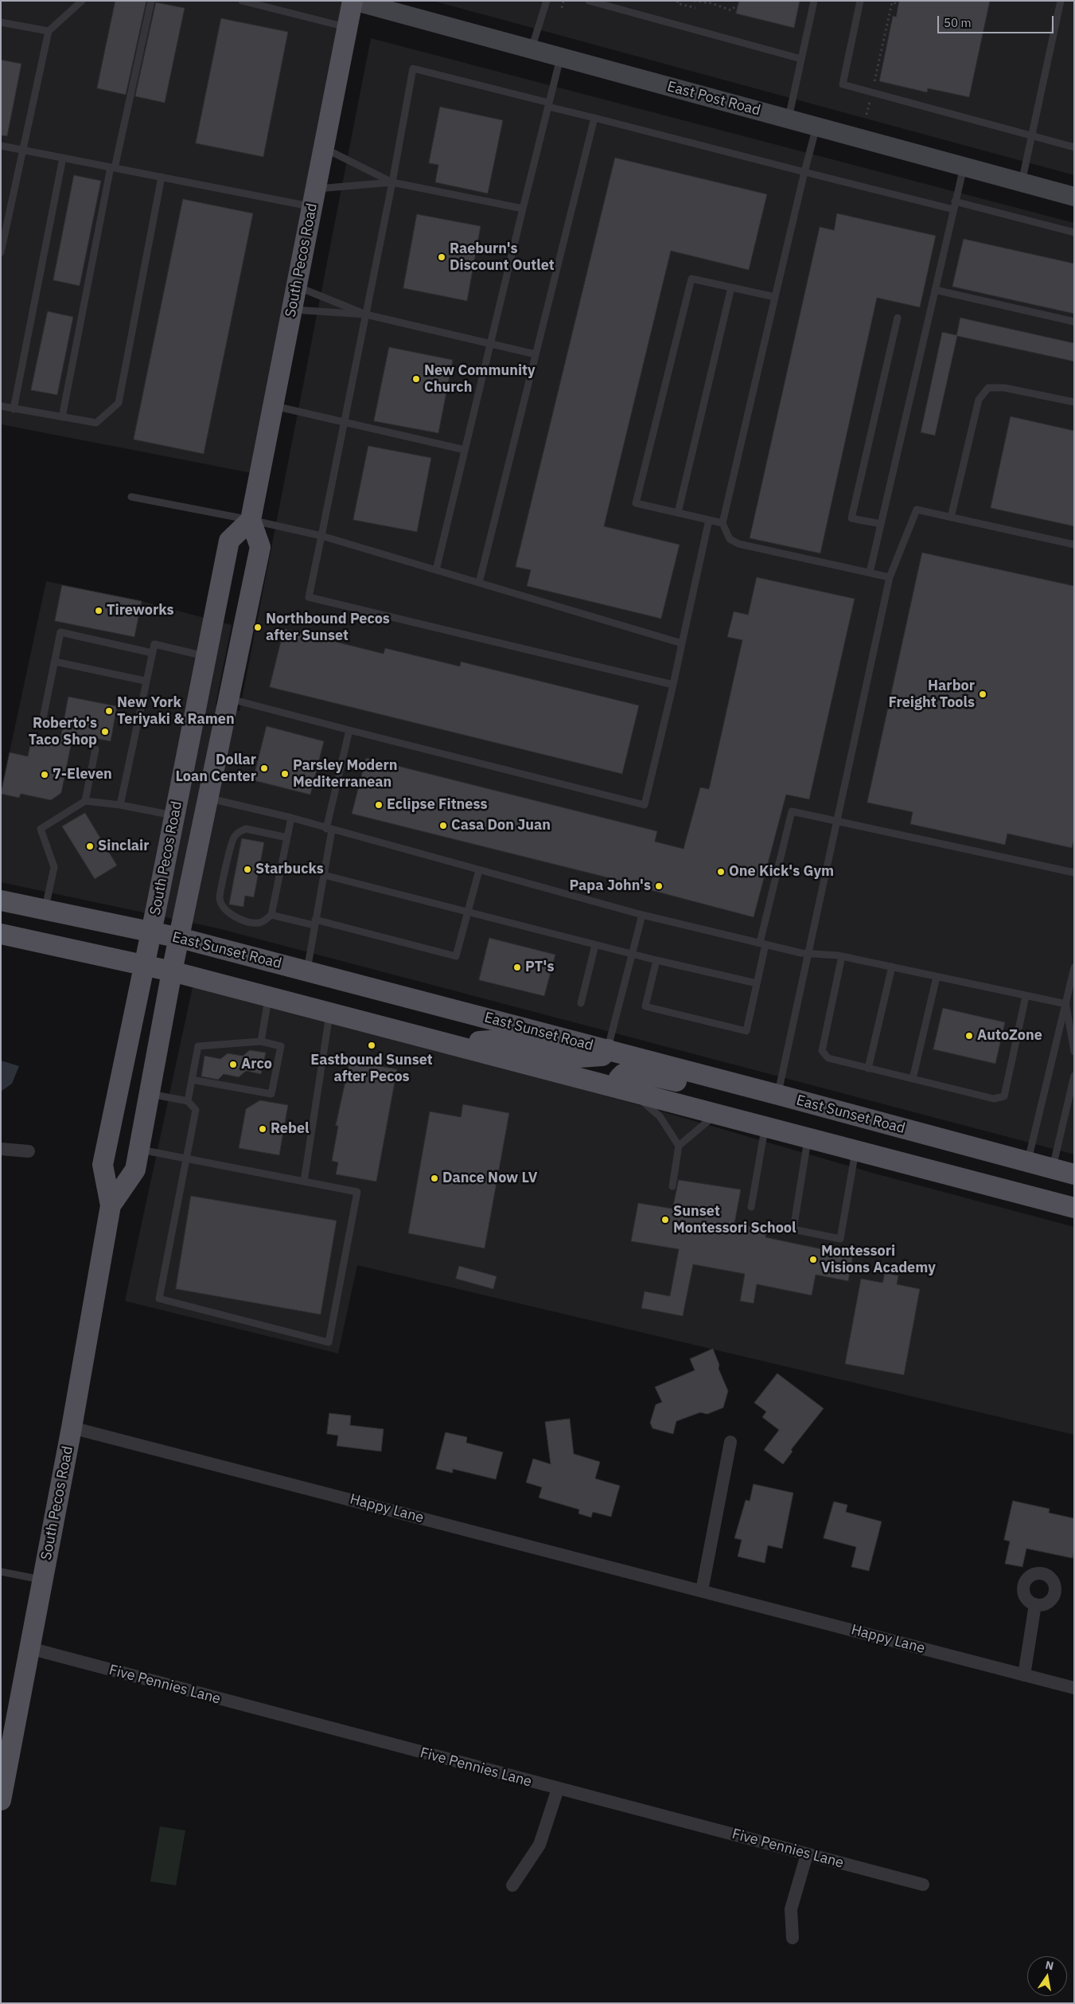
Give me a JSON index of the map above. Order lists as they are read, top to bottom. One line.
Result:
{"streets":{"main road":["South Pecos Road","East Sunset Road"],"street":["East Post Road","Happy Lane","Five Pennies Lane"]},"crossings":[["East Post Road","South Pecos Road"],["South Pecos Road","East Sunset Road"],["South Pecos Road","Happy Lane"],["South Pecos Road","Five Pennies Lane"]],"places":["Raeburn's Discount Outlet","New Community Church","Tireworks","Northbound Pecos after Sunset","Harbor Freight Tools","New York Teriyaki & Ramen","Roberto's Taco Shop","Dollar Loan Center","Parsley Modern Mediterranean","7-Eleven","Eclipse Fitness","Casa Don Juan","Sinclair","Starbucks","One Kick's Gym","Papa John's","PT's","AutoZone","Eastbound Sunset after Pecos","Arco","Rebel","Dance Now LV","Sunset Montessori School","Montessori Visions Academy"],"scale_bar":"50 m","north":"top"}
